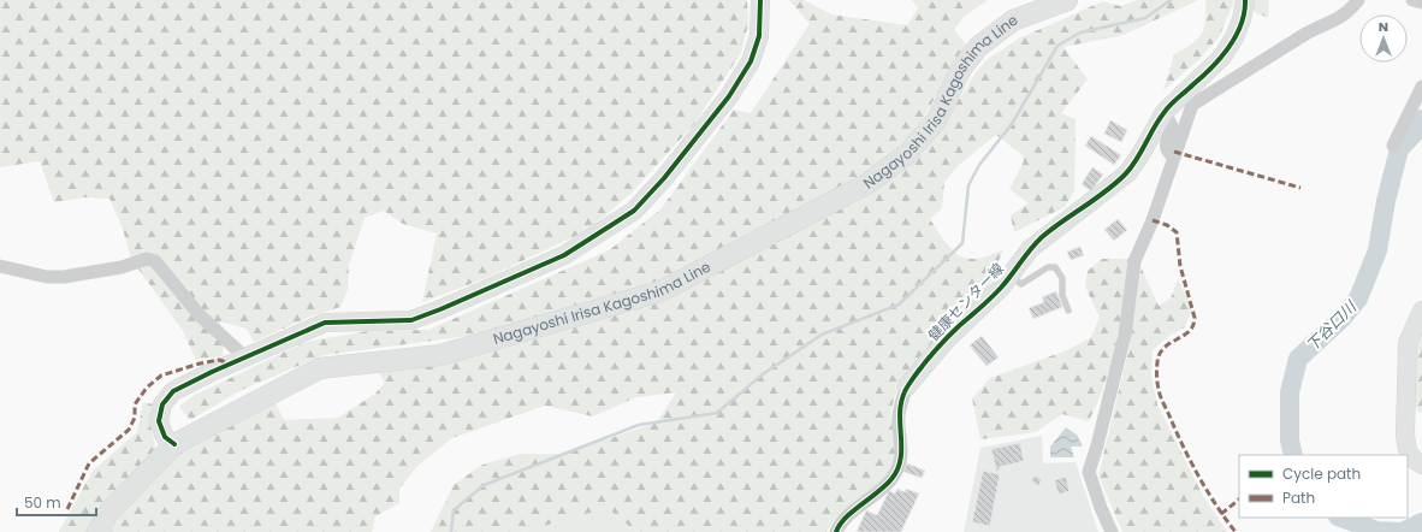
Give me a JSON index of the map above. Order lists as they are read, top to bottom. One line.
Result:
{"streets":{"main road":["Nagayoshi Irisa Kagoshima Line"],"street":["健康センター線"]},"water":["下谷口川"],"legend":["Cycle path","Path"],"scale_bar":"50 m","north":"top"}
